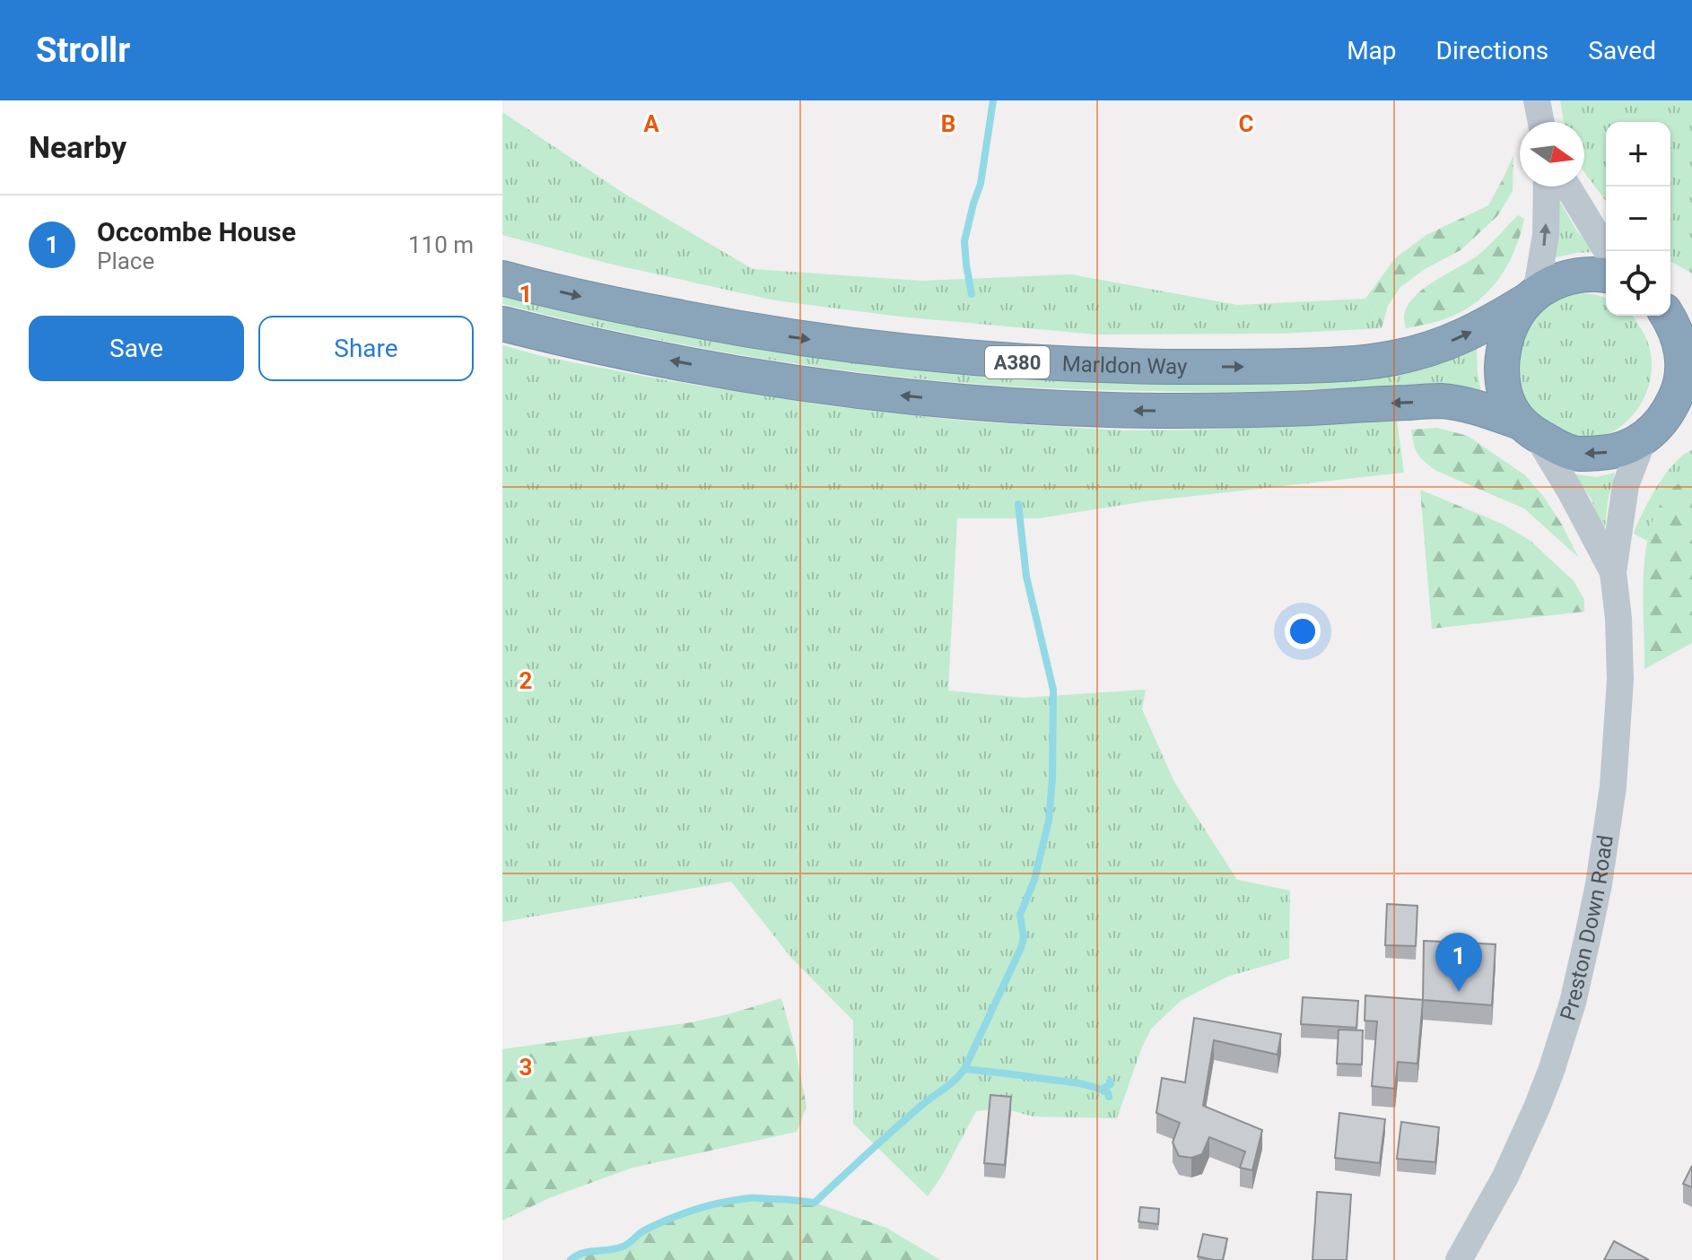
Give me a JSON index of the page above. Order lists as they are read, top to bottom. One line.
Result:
{"streets":{"highway":["A380","Marldon Way"],"street":["Preston Down Road"]},"crossings":[["Marldon Way","Preston Down Road"]],"north":"right","page":{"header":"Strollr","nav":["Map","Directions","Saved"],"heading":"Nearby","map_buttons":["+","−"],"list":[{"mark":"1","name":"Occombe House","note":"Place","value":"110 m"}],"buttons":["Save","Share"],"pins":"1"},"grid":{"columns":["A","B","C"],"rows":["1","2","3"]}}
